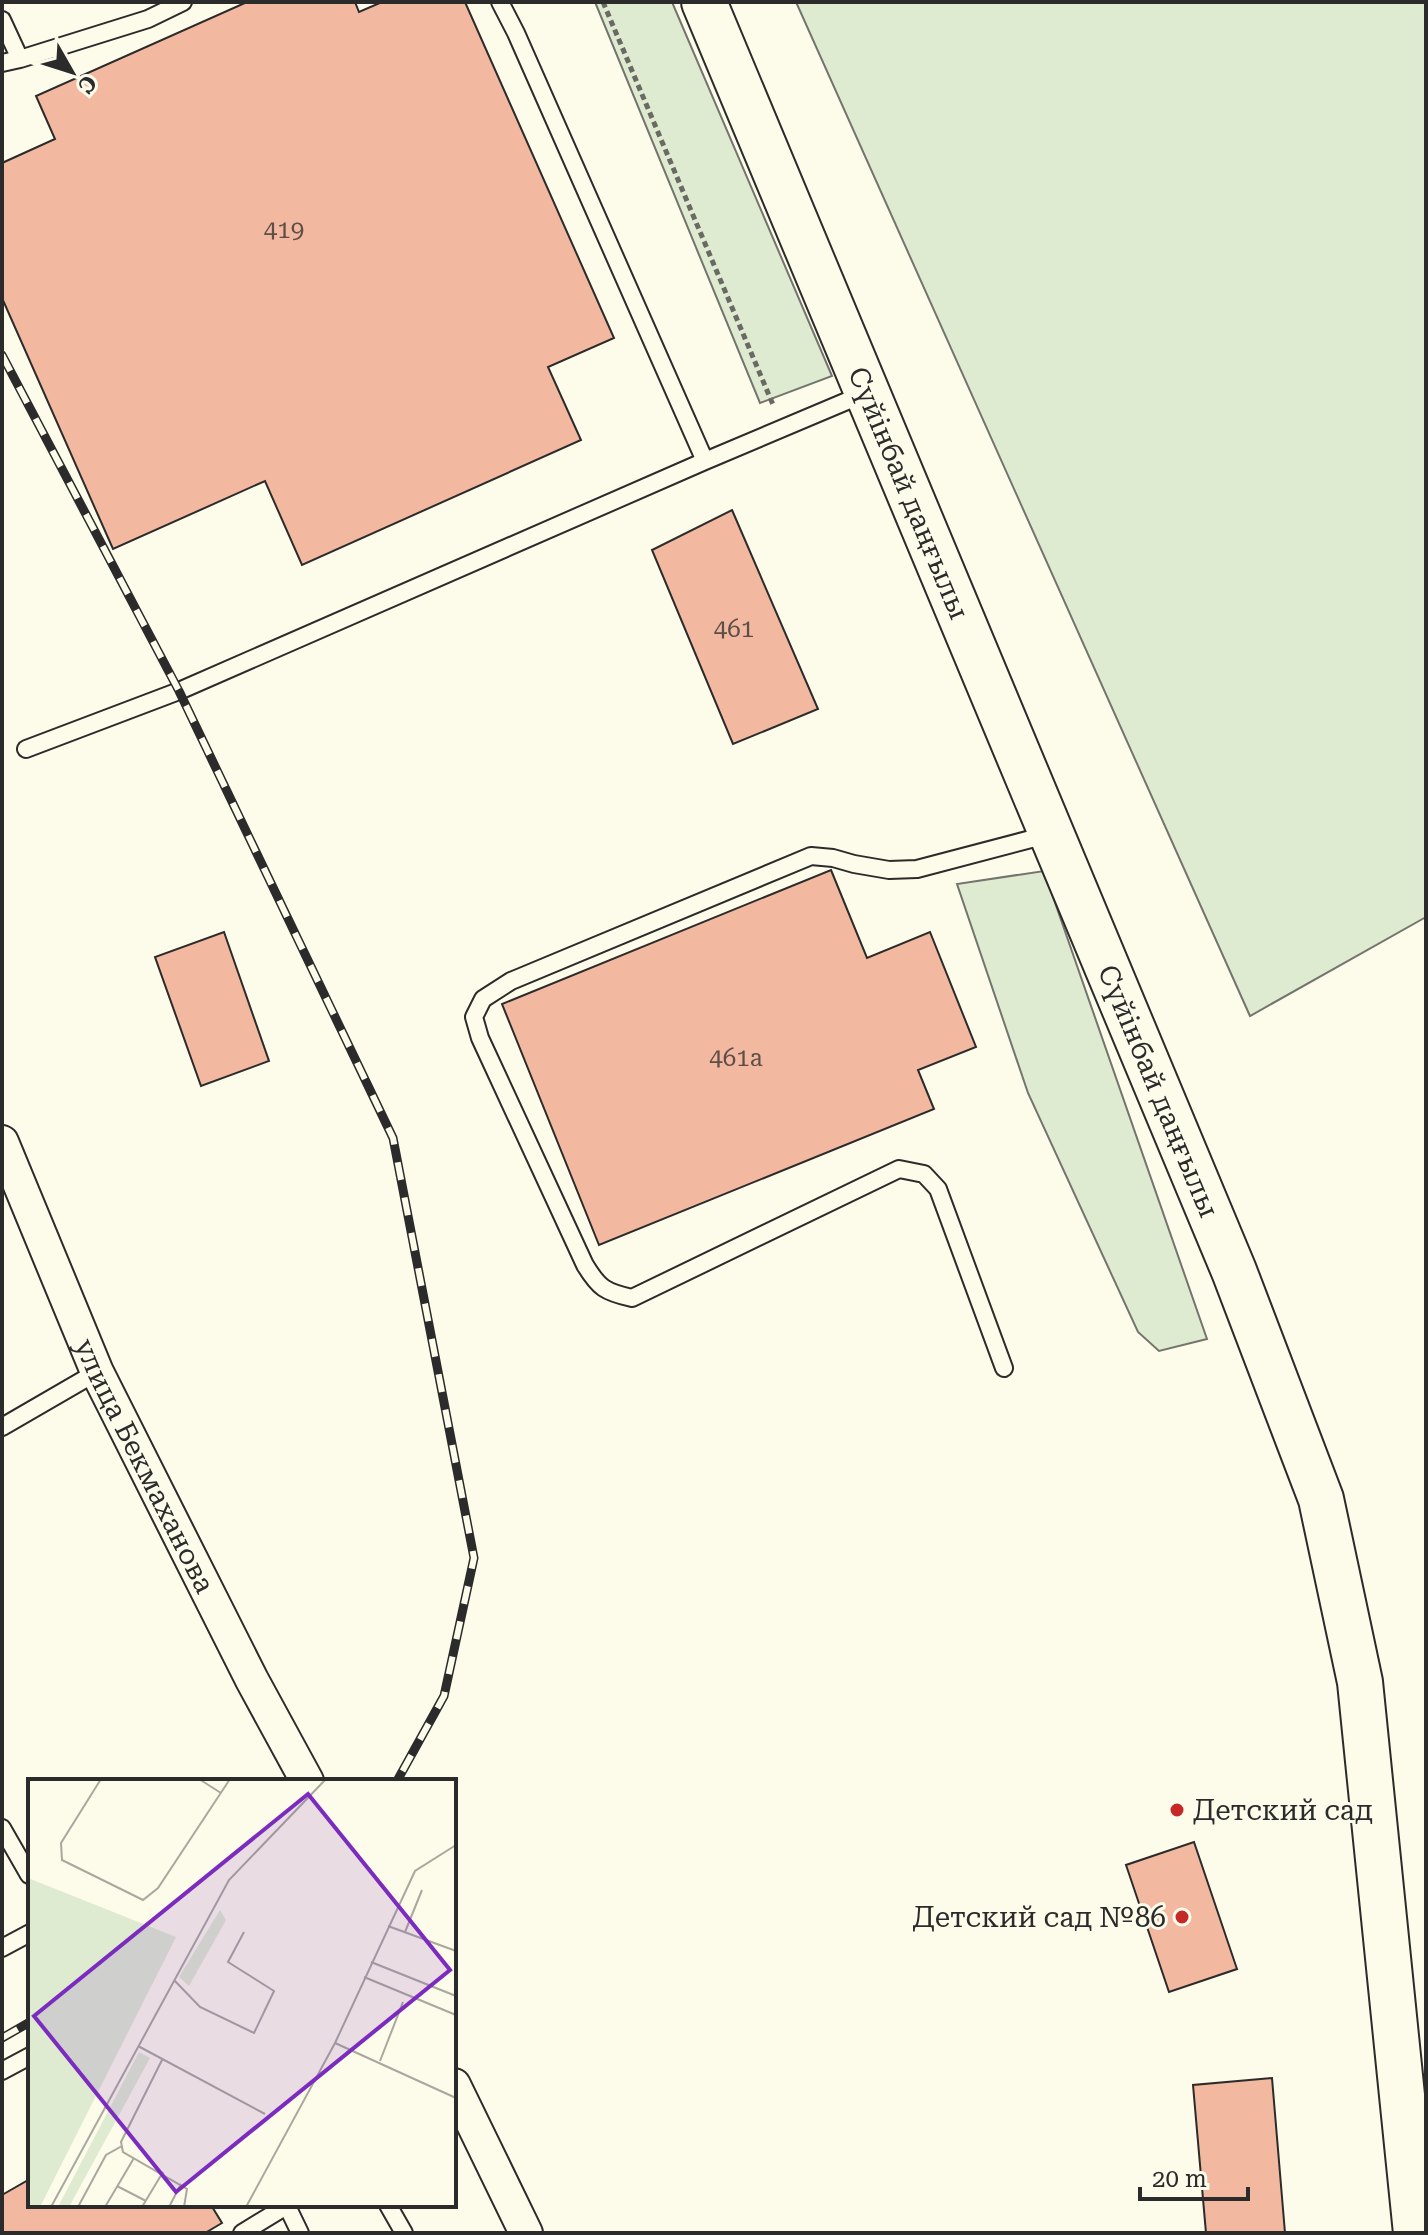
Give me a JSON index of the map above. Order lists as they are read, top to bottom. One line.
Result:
{"streets":{"main road":["Сүйінбай даңғылы"],"street":["улица Бекмаханова"]},"places":["Детский сад","Детский сад №86"],"house_numbers":["419","461","461а"],"scale_bar":"20 m","north":"bottom right"}
